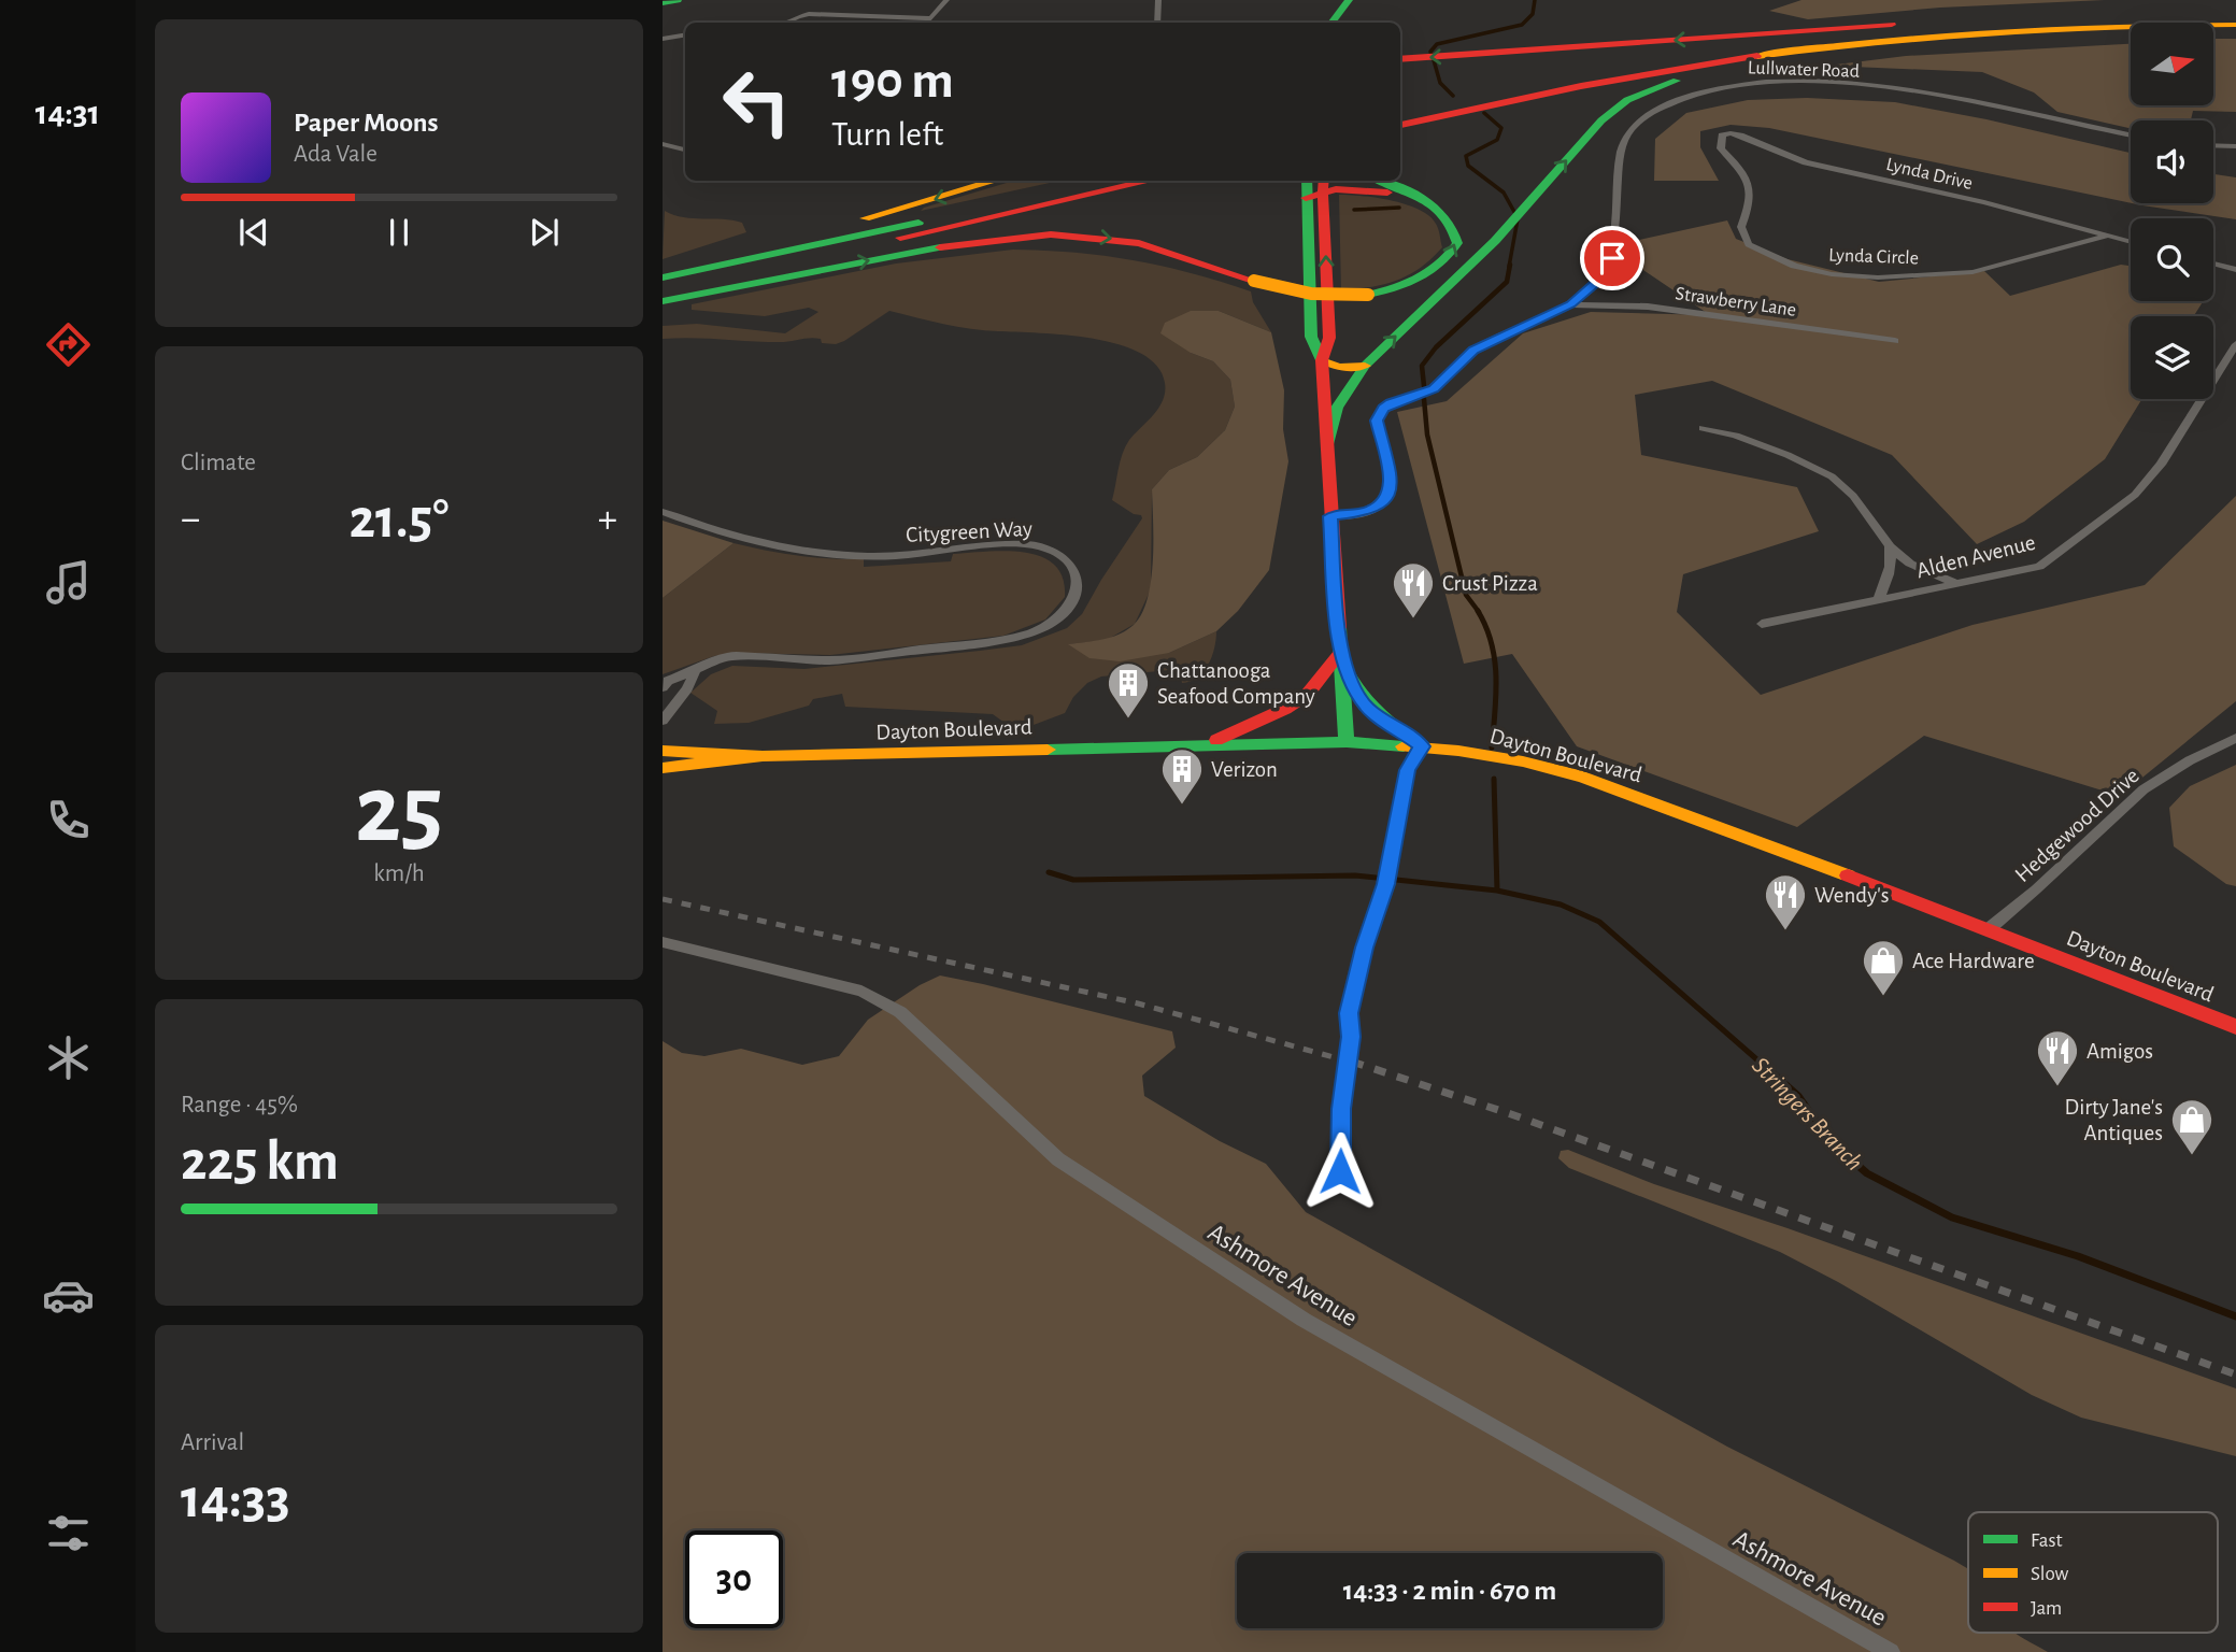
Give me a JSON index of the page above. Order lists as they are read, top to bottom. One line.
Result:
{"streets":{"main road":["Dayton Boulevard"],"street":["Lullwater Road","Lynda Drive","Lynda Circle","Strawberry Lane","Citygreen Way","Alden Avenue","Hedgewood Drive","Ashmore Avenue"]},"crossings":[["Lullwater Road","Strawberry Lane"],["Lynda Drive","Lynda Circle"],["Dayton Boulevard","Hedgewood Drive"]],"water":["Stringers Branch"],"places":{"restaurant":["Crust Pizza","Wendy's","Amigos"],"building":["Chattanooga Seafood Company","Verizon"],"shop":["Ace Hardware","Dirty Jane's Antiques"]},"legend":["Fast","Slow","Jam"],"north":"right","page":{"tabs":"14:31","turn":["190 m","Turn left"],"song":["Paper Moons","Ada Vale"],"tile":["Climate",["25","km/h"],["Range · 45%","225 km"],["Arrival","14:33"]],"heat":["−","21.5°","+"],"limit":"30","trip":"14:33 · 2 min · 670 m"}}
